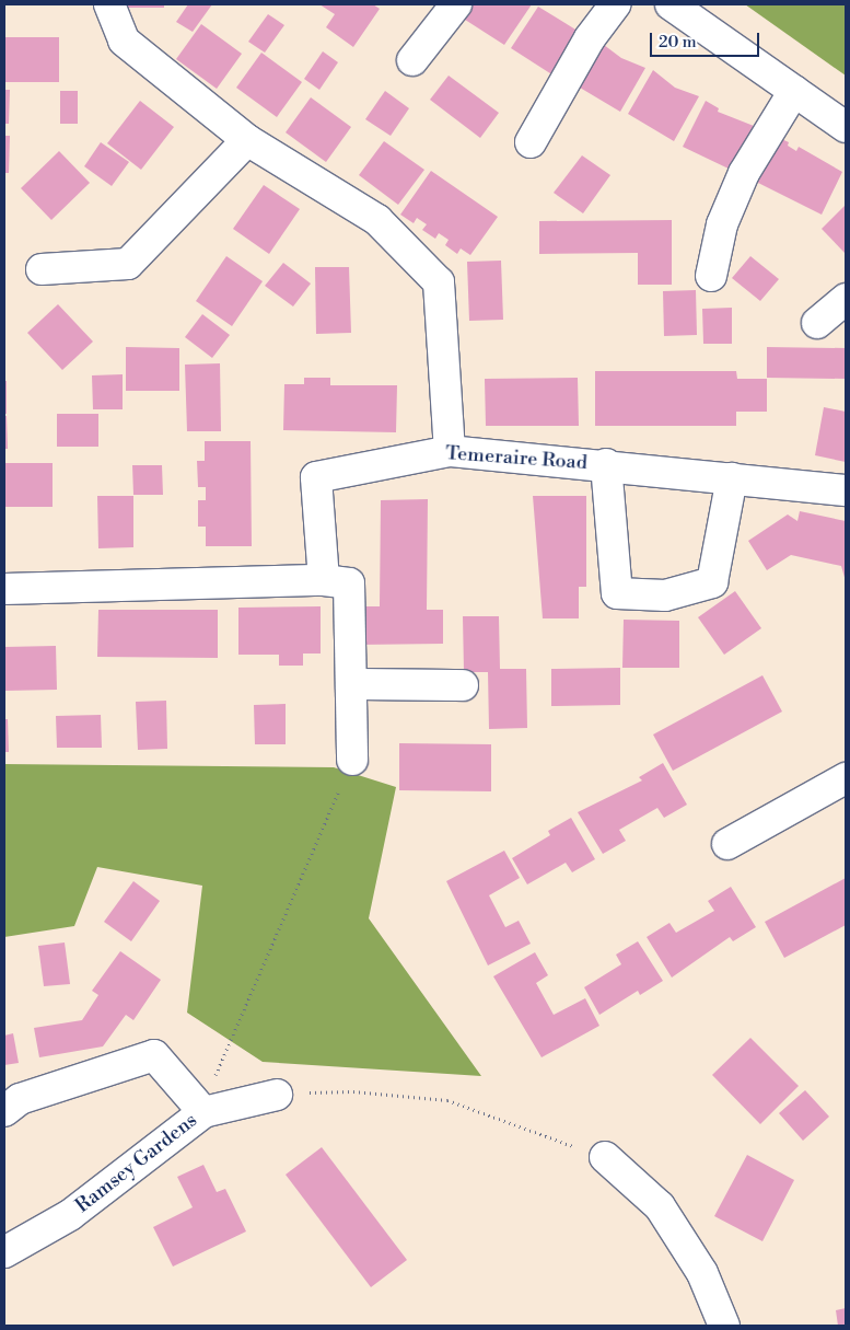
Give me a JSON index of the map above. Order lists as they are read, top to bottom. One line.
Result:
{"streets":{"street":["Temeraire Road","Ramsey Gardens"]},"scale_bar":"20 m"}
